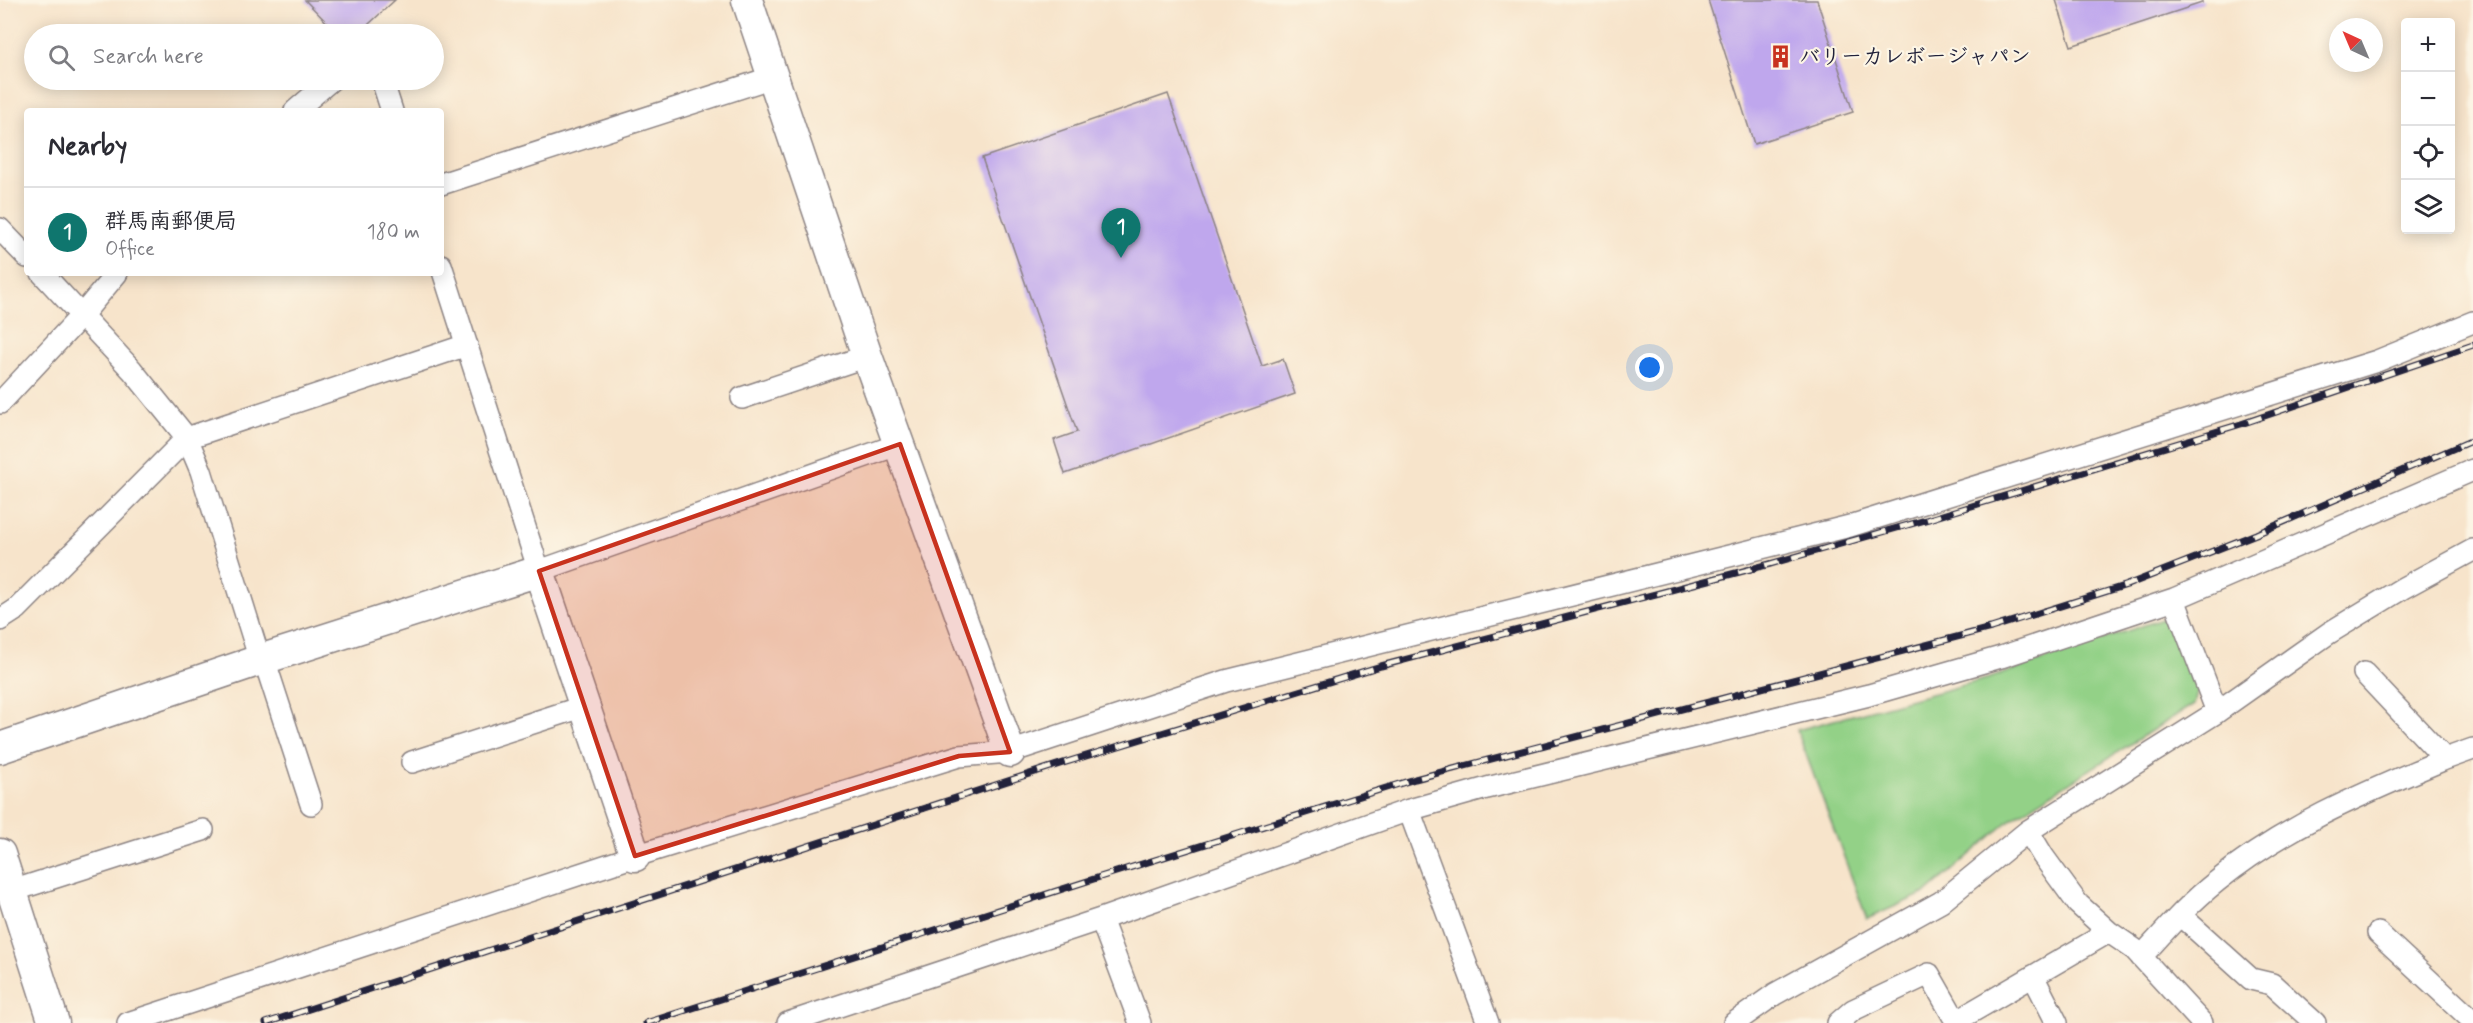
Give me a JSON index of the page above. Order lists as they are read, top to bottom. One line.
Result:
{"places":{"building":["バリーカレボージャパン"]},"north":"top left","page":{"map_buttons":["+","−"],"search":"Search here","heading":"Nearby","list":[{"mark":"1","name":"群馬南郵便局","note":"Office","value":"180 m"}],"pins":"1"}}
